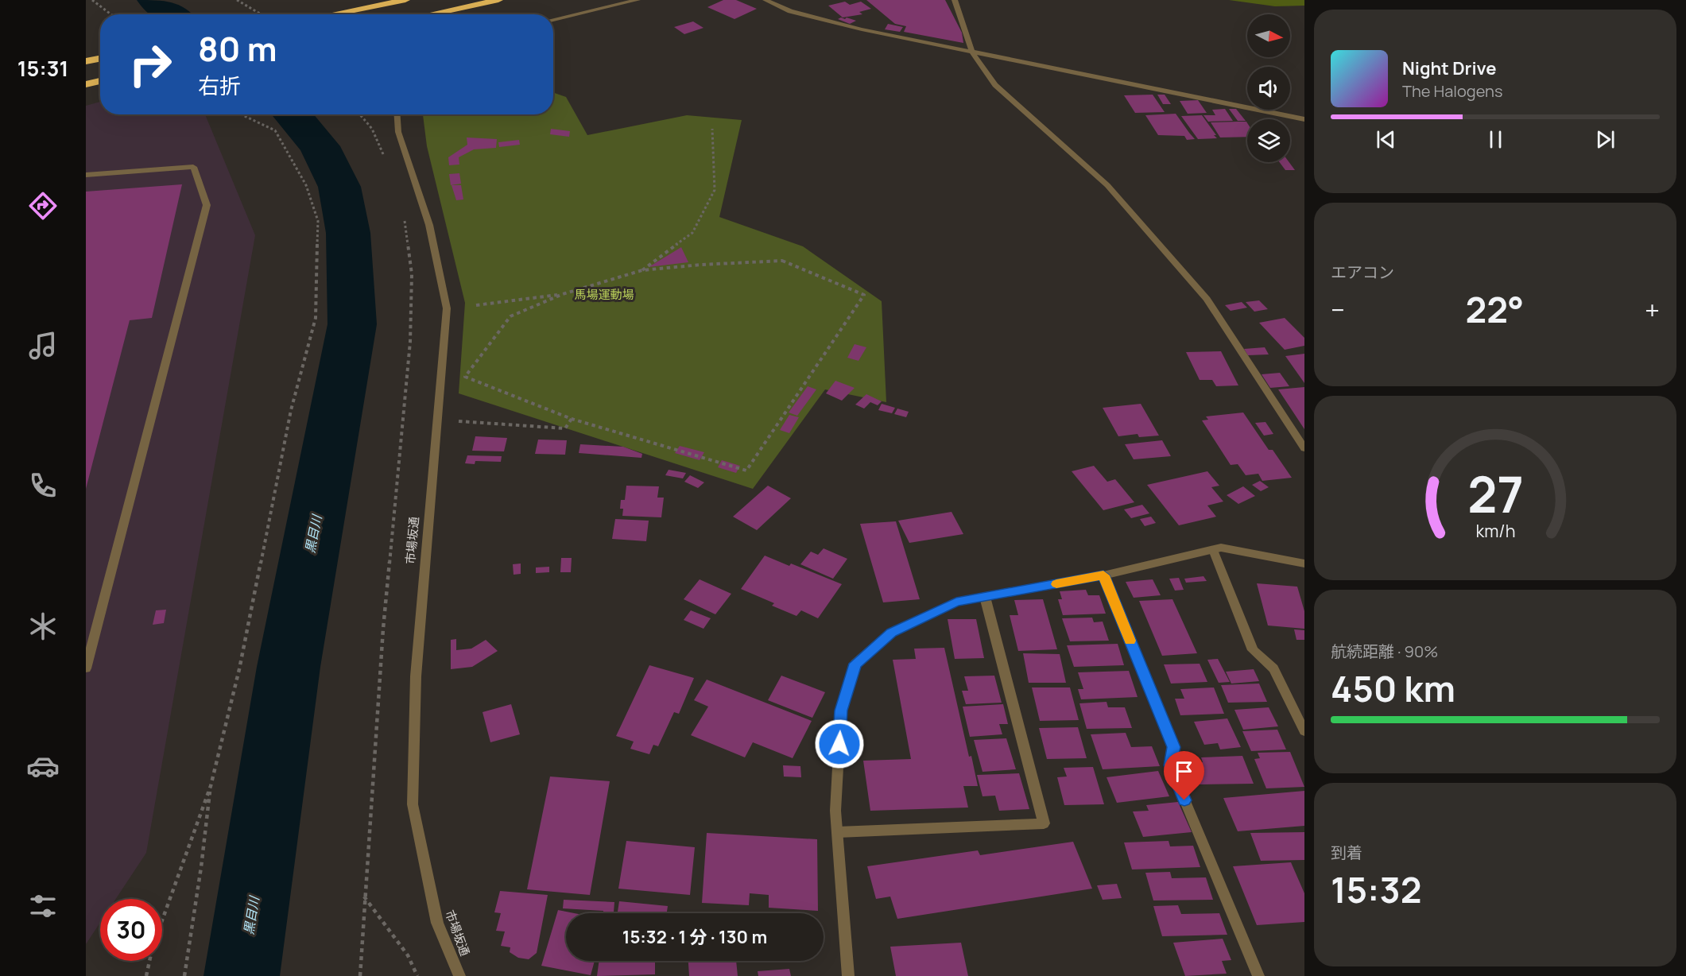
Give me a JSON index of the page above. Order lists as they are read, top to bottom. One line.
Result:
{"streets":{"street":["市場坂通"]},"water":["黒目川"],"parks":["馬場運動場"],"north":"right","page":{"tabs":"15:31","turn":["80 m","右折"],"song":["Night Drive","The Halogens"],"tile":["エアコン",["航続距離 · 90%","450 km"],["到着","15:32"]],"heat":["−","22°","+"],"limit":"30","trip":"15:32 · 1 分 · 130 m","gauge":["27","km/h"]}}
